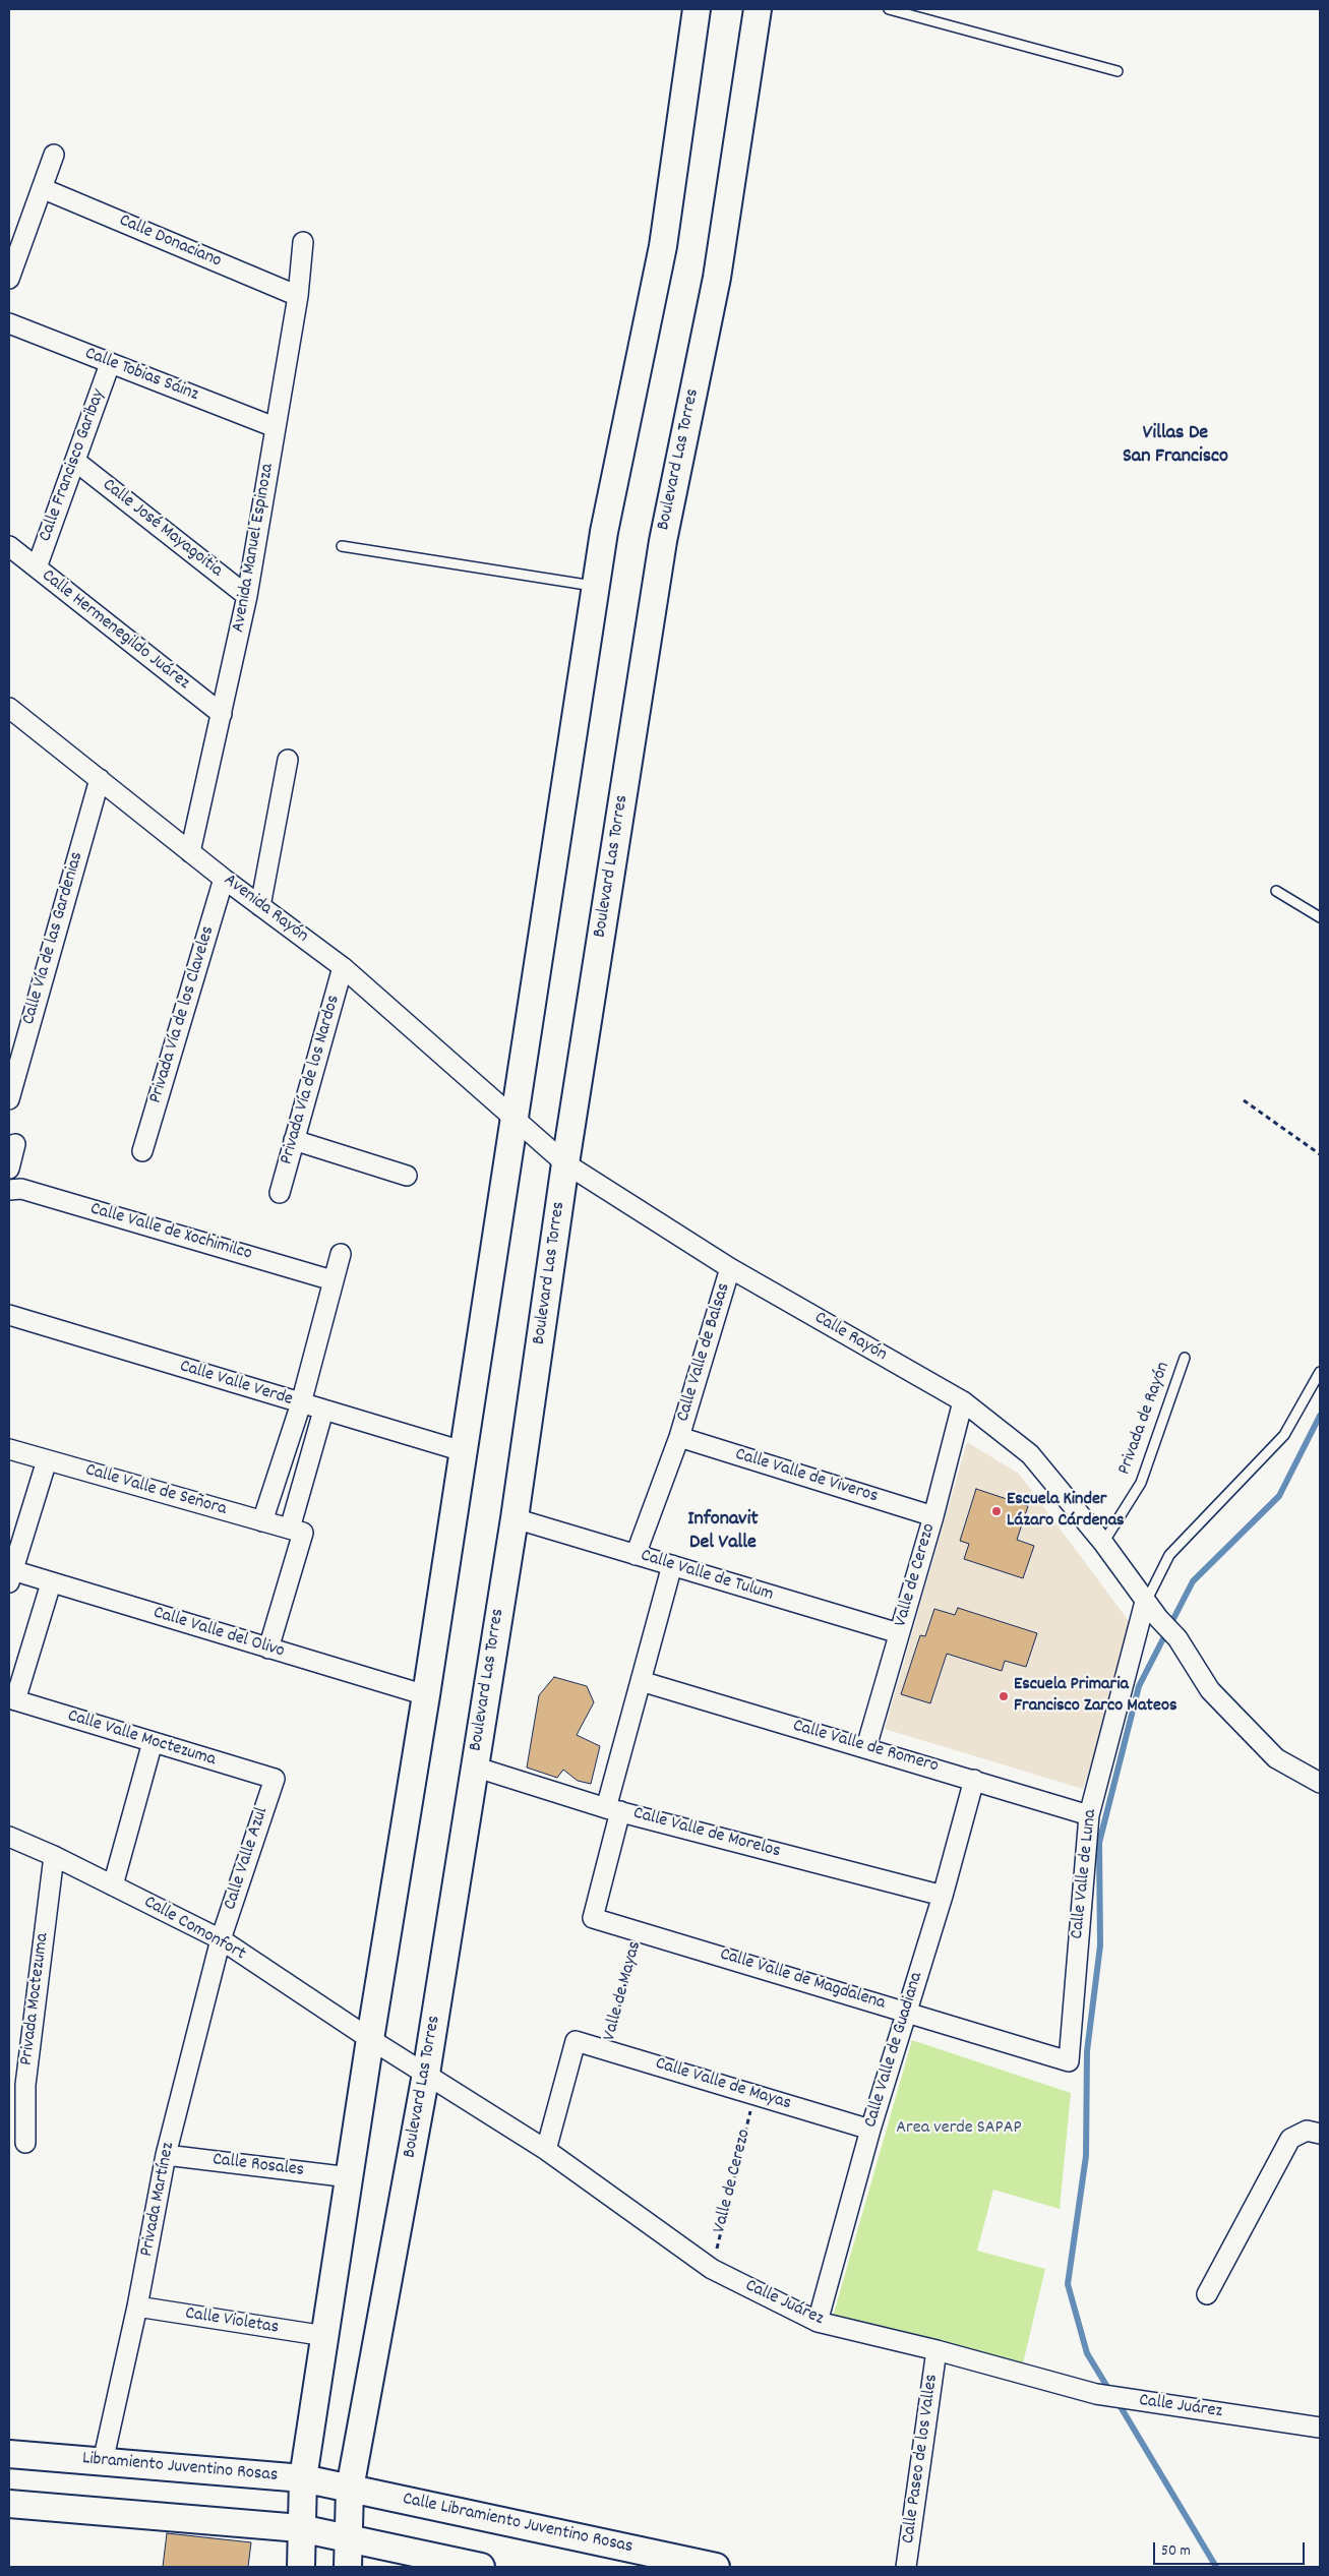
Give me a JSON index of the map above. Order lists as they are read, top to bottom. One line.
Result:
{"streets":{"street":["Calle Donaciano","Calle Tobias Sáinz","Boulevard Las Torres","Calle Francisco Garibay","Calle José Mayagoitia","Avenida Manuel Espinoza","Calle Hermenegildo Juárez","Avenida Rayón","Calle Vía de las Gardenias","Privada Vía de los Claveles","Privada Vía de los Nardos","Calle Valle de Xochimilco","Calle Rayón","Calle Valle de Balsas","Calle Valle Verde","Calle Valle de Viveros","Calle Valle de Señora","Valle de Cerezo","Calle Valle de Tulum","Calle Valle del Olivo","Calle Valle Moctezuma","Calle Valle de Romero","Calle Valle de Morelos","Calle Valle Azul","Calle Valle de Luna","Calle Comonfort","Calle Valle de Magdalena","Valle de Mayas","Privada Moctezuma","Calle Valle de Guadiana","Calle Valle de Mayas","Calle Rosales","Privada Martínez","Calle Juárez","Calle Violetas","Calle Paseo de los Valles","Libramiento Juventino Rosas","Calle Libramiento Juventino Rosas"],"lane":["Privada de Rayón"]},"crossings":[["Calle Donaciano","Avenida Manuel Espinoza"],["Calle Tobias Sáinz","Calle Francisco Garibay"],["Calle Tobias Sáinz","Avenida Manuel Espinoza"],["Boulevard Las Torres","Calle Rayón"],["Boulevard Las Torres","Calle Valle de Tulum"],["Boulevard Las Torres","Calle Valle de Morelos"],["Boulevard Las Torres","Calle Juárez"],["Boulevard Las Torres","Libramiento Juventino Rosas"],["Boulevard Las Torres","Calle Libramiento Juventino Rosas"],["Calle Francisco Garibay","Calle José Mayagoitia"],["Calle Francisco Garibay","Calle Hermenegildo Juárez"],["Calle José Mayagoitia","Avenida Manuel Espinoza"],["Avenida Manuel Espinoza","Calle Hermenegildo Juárez"],["Avenida Manuel Espinoza","Avenida Rayón"],["Avenida Rayón","Calle Vía de las Gardenias"],["Avenida Rayón","Privada Vía de los Claveles"],["Avenida Rayón","Privada Vía de los Nardos"],["Avenida Rayón","Calle Rayón"],["Calle Rayón","Calle Valle de Balsas"],["Calle Rayón","Privada de Rayón"],["Calle Rayón","Valle de Cerezo"],["Calle Rayón","Calle Valle de Luna"],["Calle Valle de Balsas","Calle Valle de Viveros"],["Calle Valle de Balsas","Calle Valle de Tulum"],["Calle Valle de Viveros","Valle de Cerezo"],["Valle de Cerezo","Calle Valle de Tulum"],["Valle de Cerezo","Calle Valle de Romero"],["Valle de Cerezo","Calle Valle de Mayas"],["Valle de Cerezo","Calle Juárez"],["Calle Valle Moctezuma","Calle Valle Azul"],["Calle Valle de Romero","Calle Valle de Luna"],["Calle Valle de Romero","Calle Valle de Guadiana"],["Calle Valle de Morelos","Calle Valle de Magdalena"],["Calle Valle de Morelos","Calle Valle de Guadiana"],["Calle Valle Azul","Calle Comonfort"],["Calle Valle Azul","Privada Martínez"],["Calle Valle de Luna","Calle Valle de Magdalena"],["Calle Comonfort","Privada Moctezuma"],["Calle Comonfort","Privada Martínez"],["Calle Comonfort","Calle Juárez"],["Calle Valle de Magdalena","Valle de Mayas"],["Calle Valle de Magdalena","Calle Valle de Guadiana"],["Valle de Mayas","Calle Valle de Mayas"],["Valle de Mayas","Calle Juárez"],["Calle Valle de Guadiana","Calle Valle de Mayas"],["Calle Valle de Guadiana","Calle Juárez"],["Calle Rosales","Privada Martínez"],["Privada Martínez","Calle Violetas"],["Privada Martínez","Libramiento Juventino Rosas"],["Calle Juárez","Calle Paseo de los Valles"],["Libramiento Juventino Rosas","Calle Libramiento Juventino Rosas"]],"districts":["Villas De San Francisco","Infonavit Del Valle"],"parks":["Area verde SAPAP"],"places":["Escuela Kinder Lázaro Cárdenas","Escuela Primaria Francisco Zarco Mateos"],"scale_bar":"50 m"}
